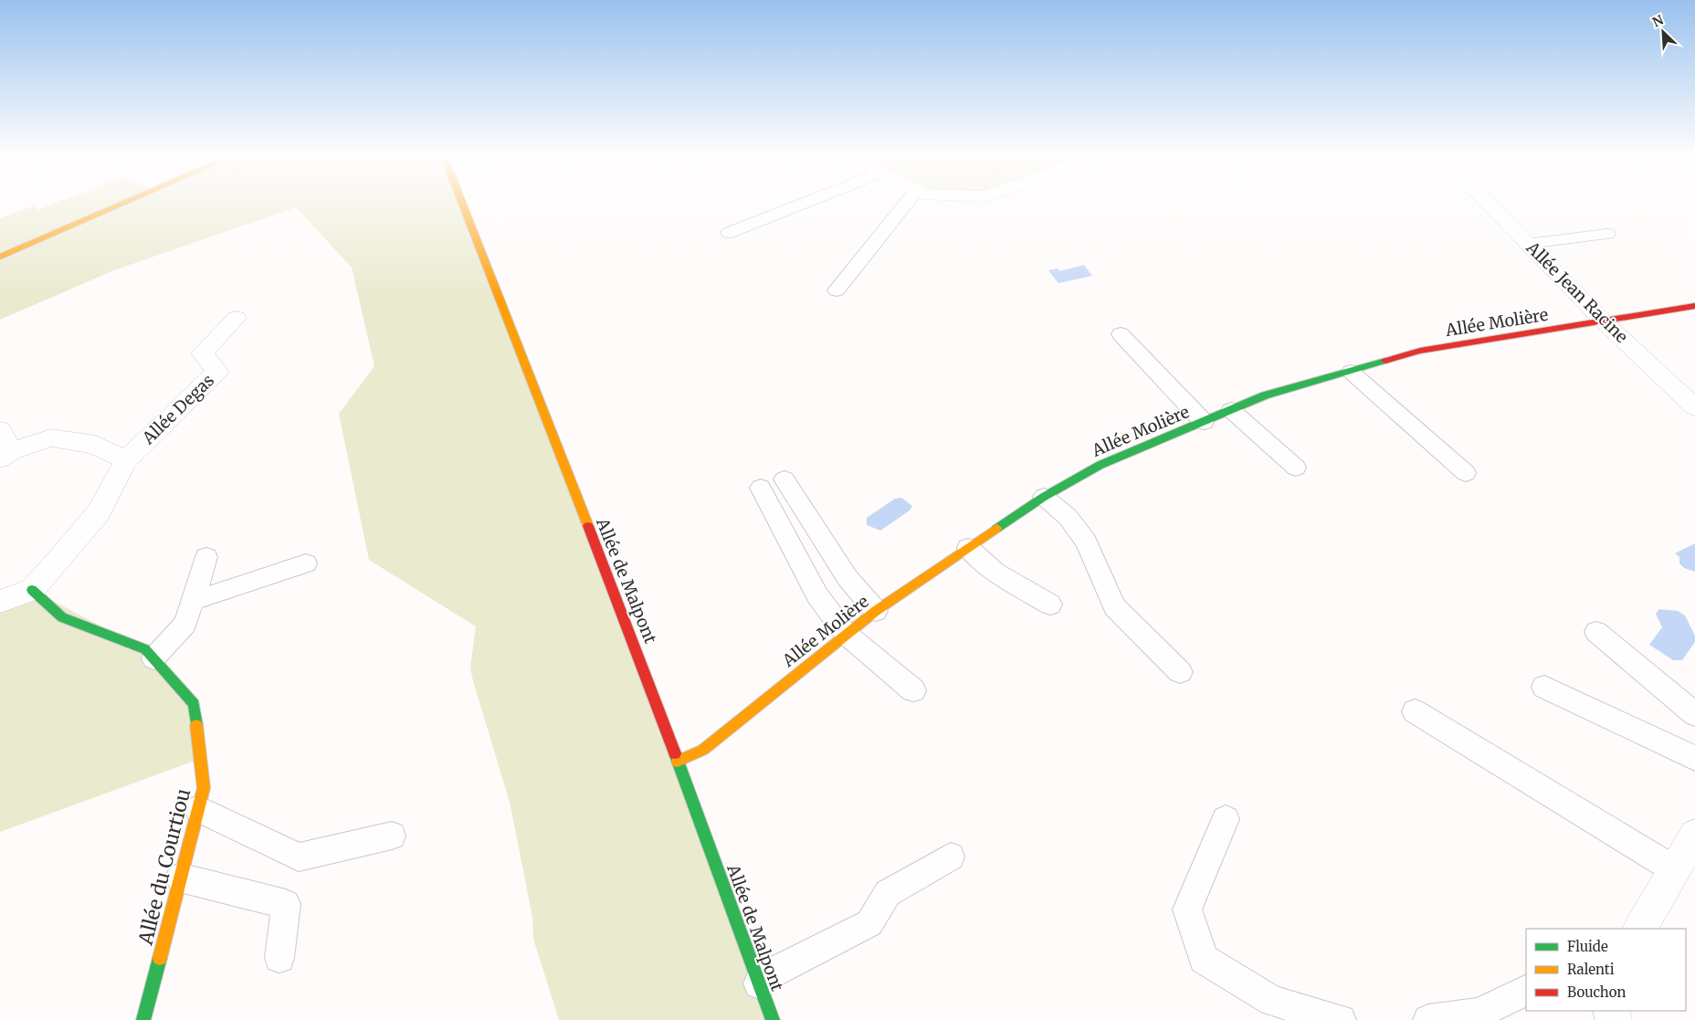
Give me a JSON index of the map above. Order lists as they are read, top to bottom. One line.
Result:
{"streets":{"street":["Allée Jean Racine","Allée Molière","Allée Degas","Allée de Malpont","Allée du Courtiou"]},"crossings":[["Allée Jean Racine","Allée Molière"],["Allée Molière","Allée de Malpont"]],"legend":["Fluide","Ralenti","Bouchon"],"north":"top left"}
